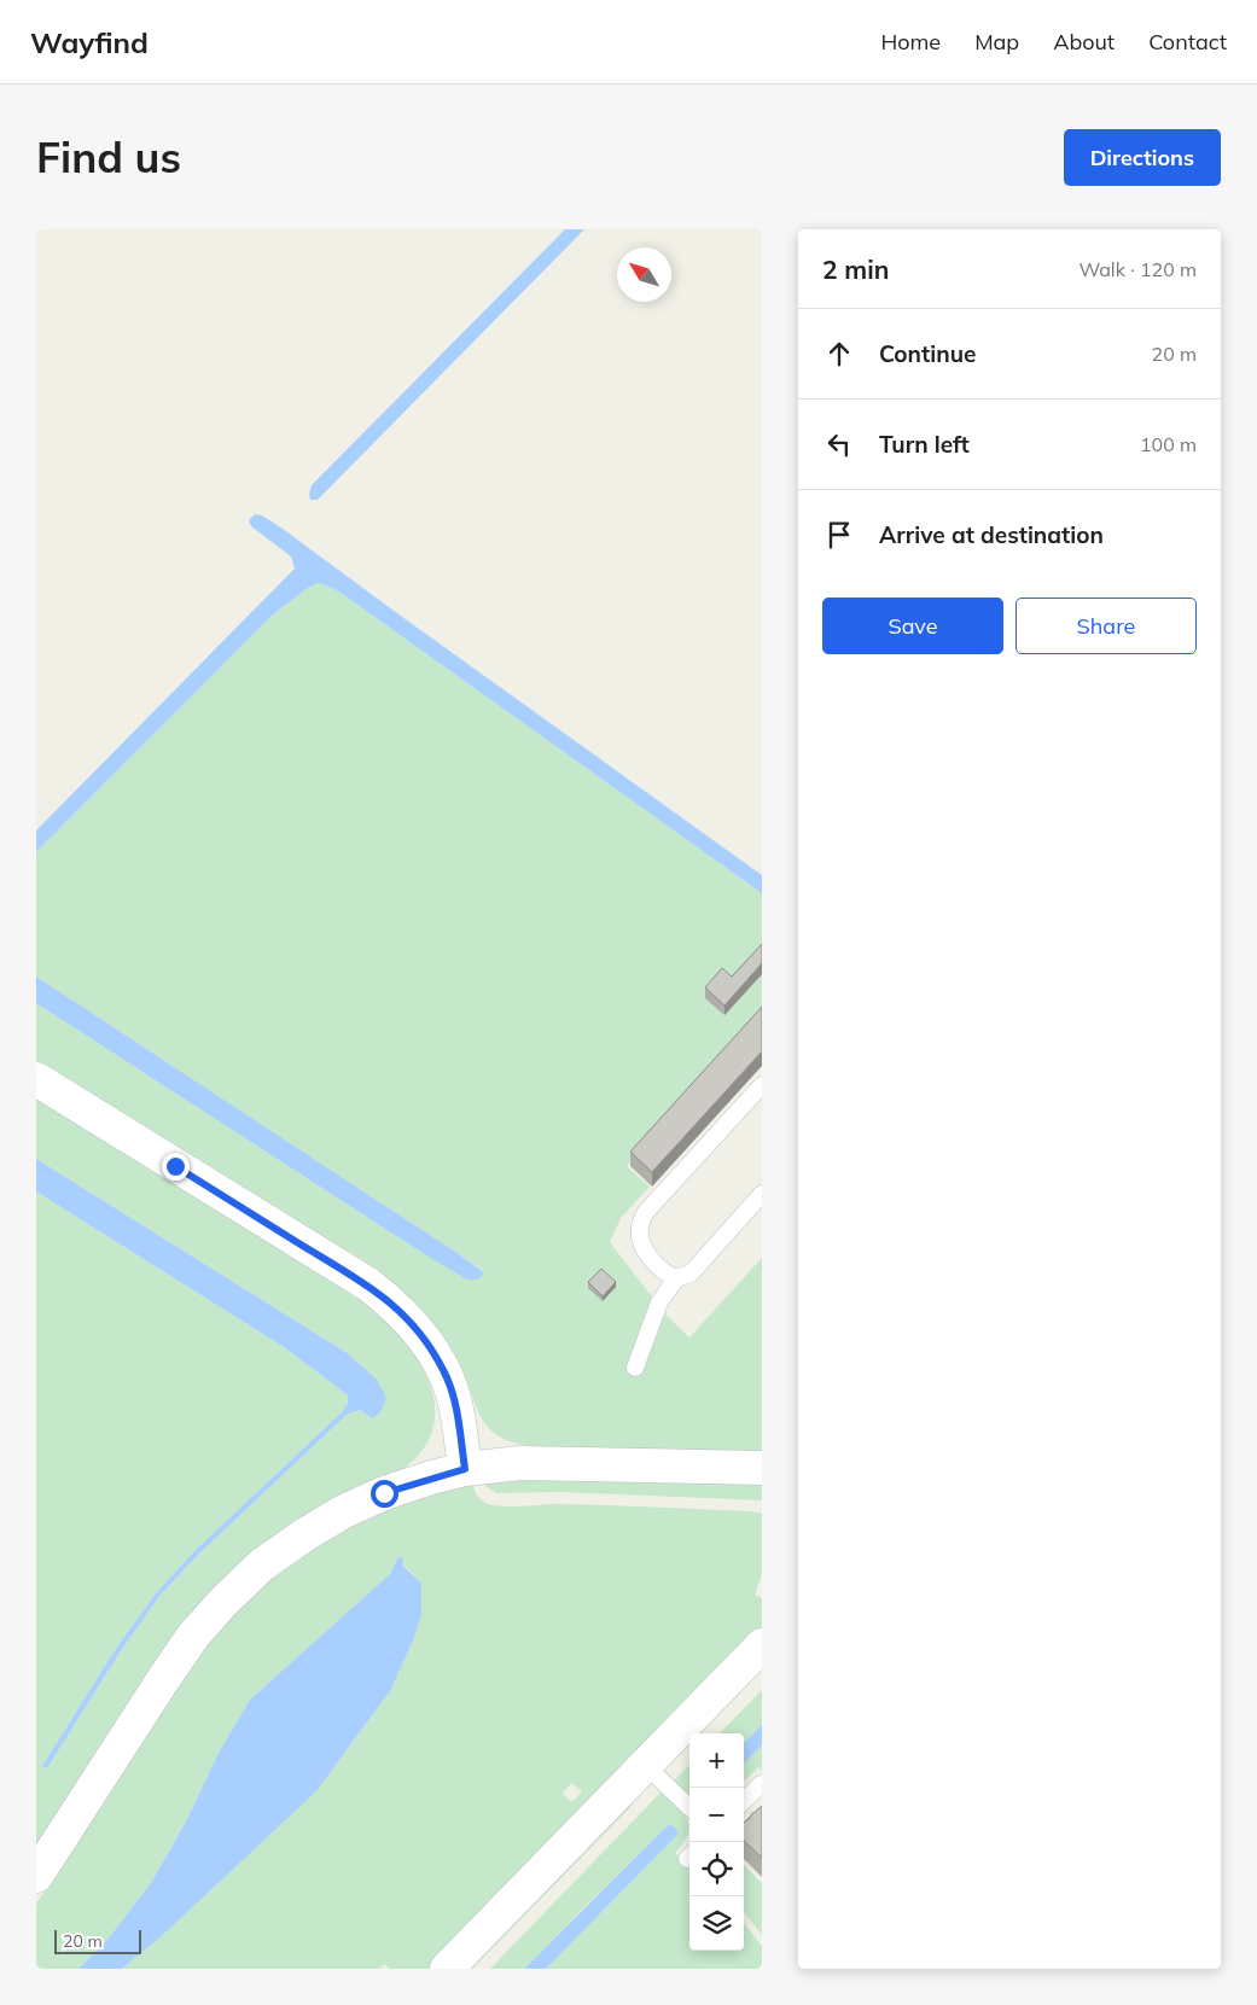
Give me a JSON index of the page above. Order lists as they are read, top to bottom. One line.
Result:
{"scale_bar":"20 m","north":"top left","page":{"header":"Wayfind","nav":["Home","Map","About","Contact"],"buttons":["Directions",["Save","Share"]],"title":"Find us","heading":["2 min","Walk · 120 m"],"list":[["Continue","20 m"],["Turn left","100 m"],"Arrive at destination"],"map_buttons":["+","−"],"scale":"20 m"}}
